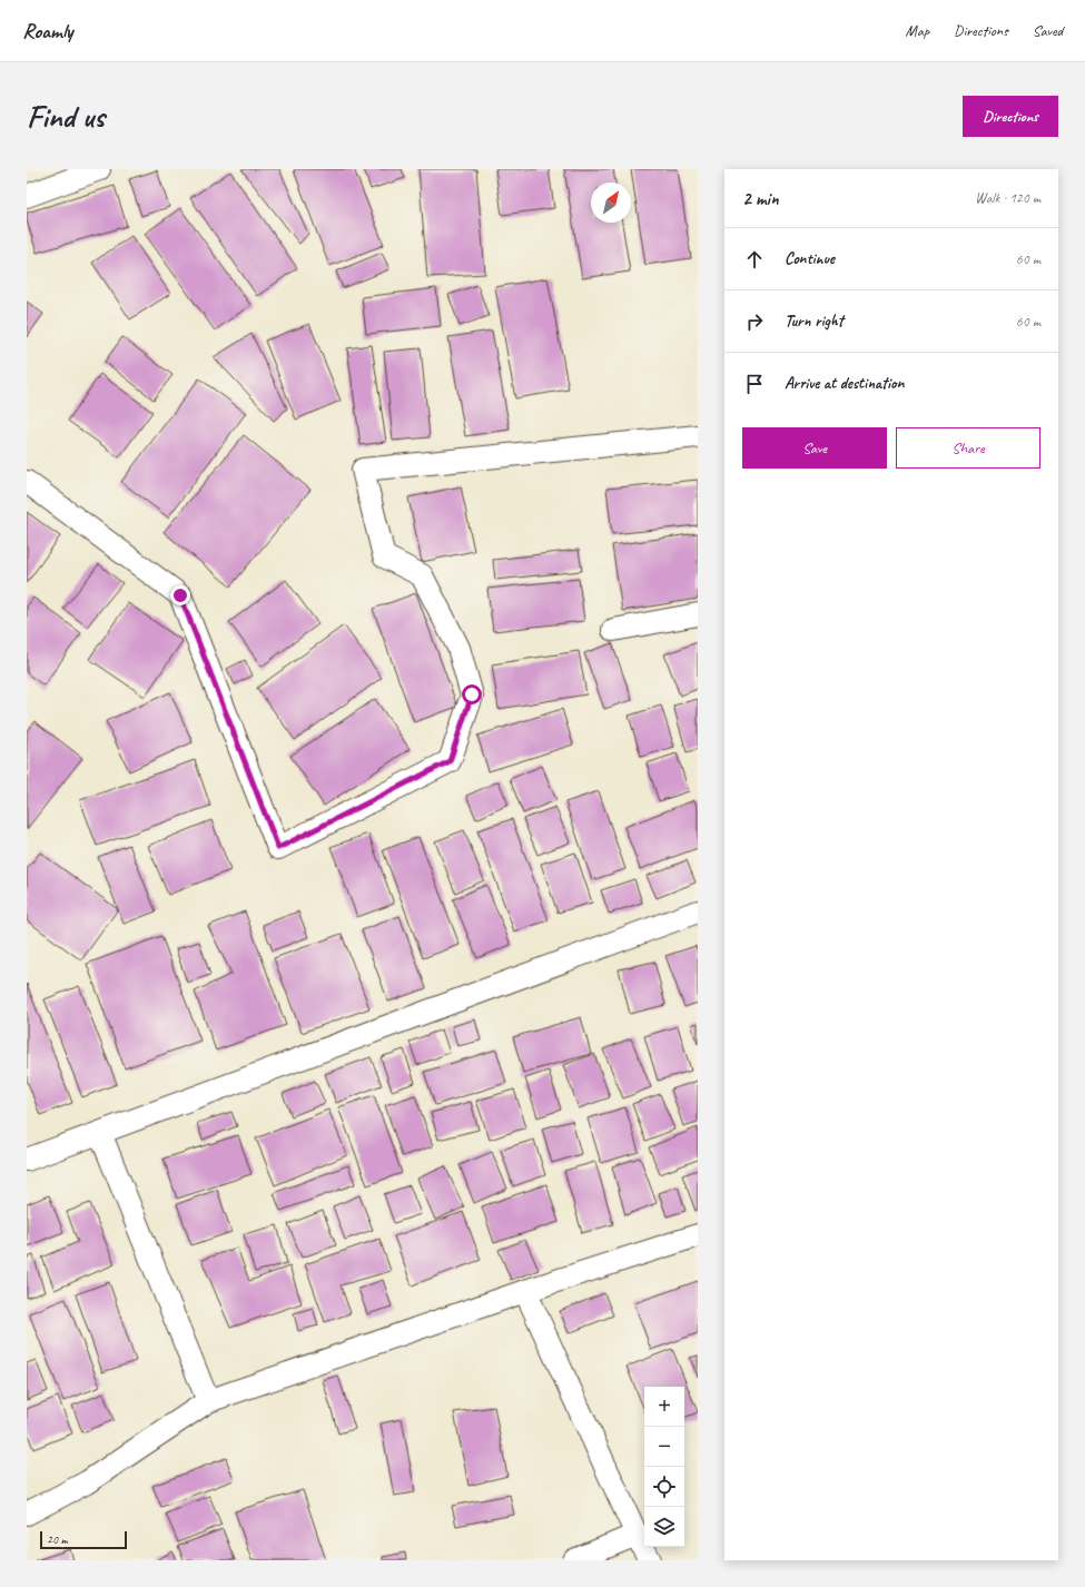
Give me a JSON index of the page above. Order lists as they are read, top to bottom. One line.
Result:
{"scale_bar":"20 m","north":"top right","page":{"header":"Roamly","nav":["Map","Directions","Saved"],"buttons":["Directions",["Save","Share"]],"title":"Find us","heading":["2 min","Walk · 120 m"],"list":[["Continue","60 m"],["Turn right","60 m"],"Arrive at destination"],"map_buttons":["+","−"],"scale":"20 m"}}
